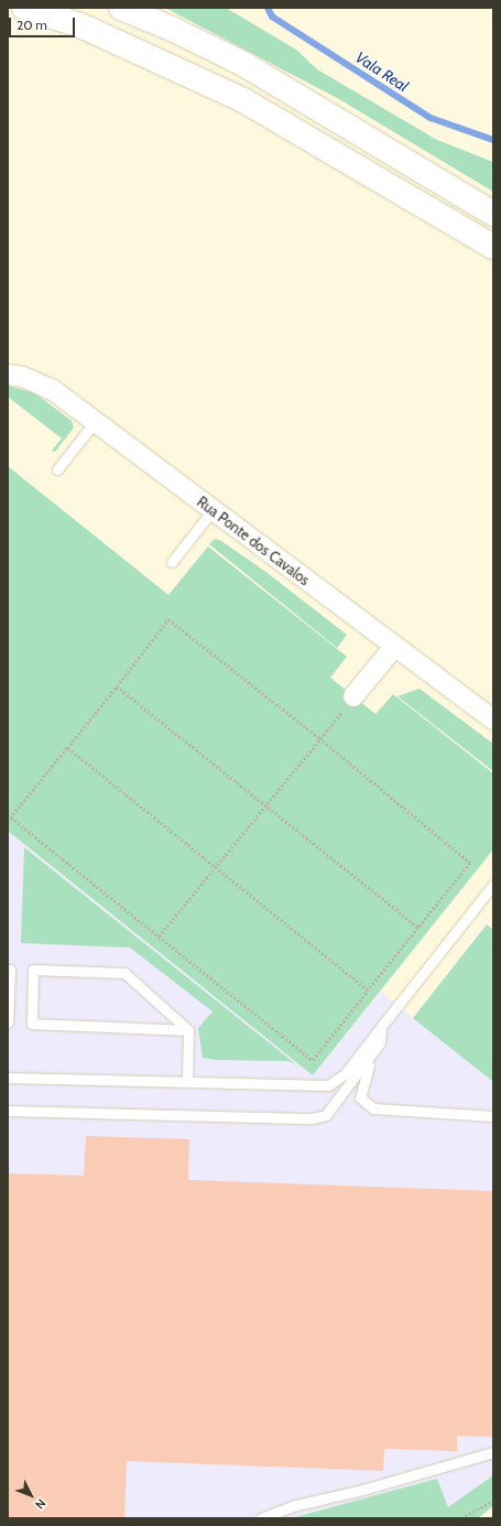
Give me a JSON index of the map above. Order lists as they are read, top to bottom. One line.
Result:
{"streets":{"street":["Rua Ponte dos Cavalos"]},"water":["Vala Real"],"scale_bar":"20 m","north":"bottom right"}
